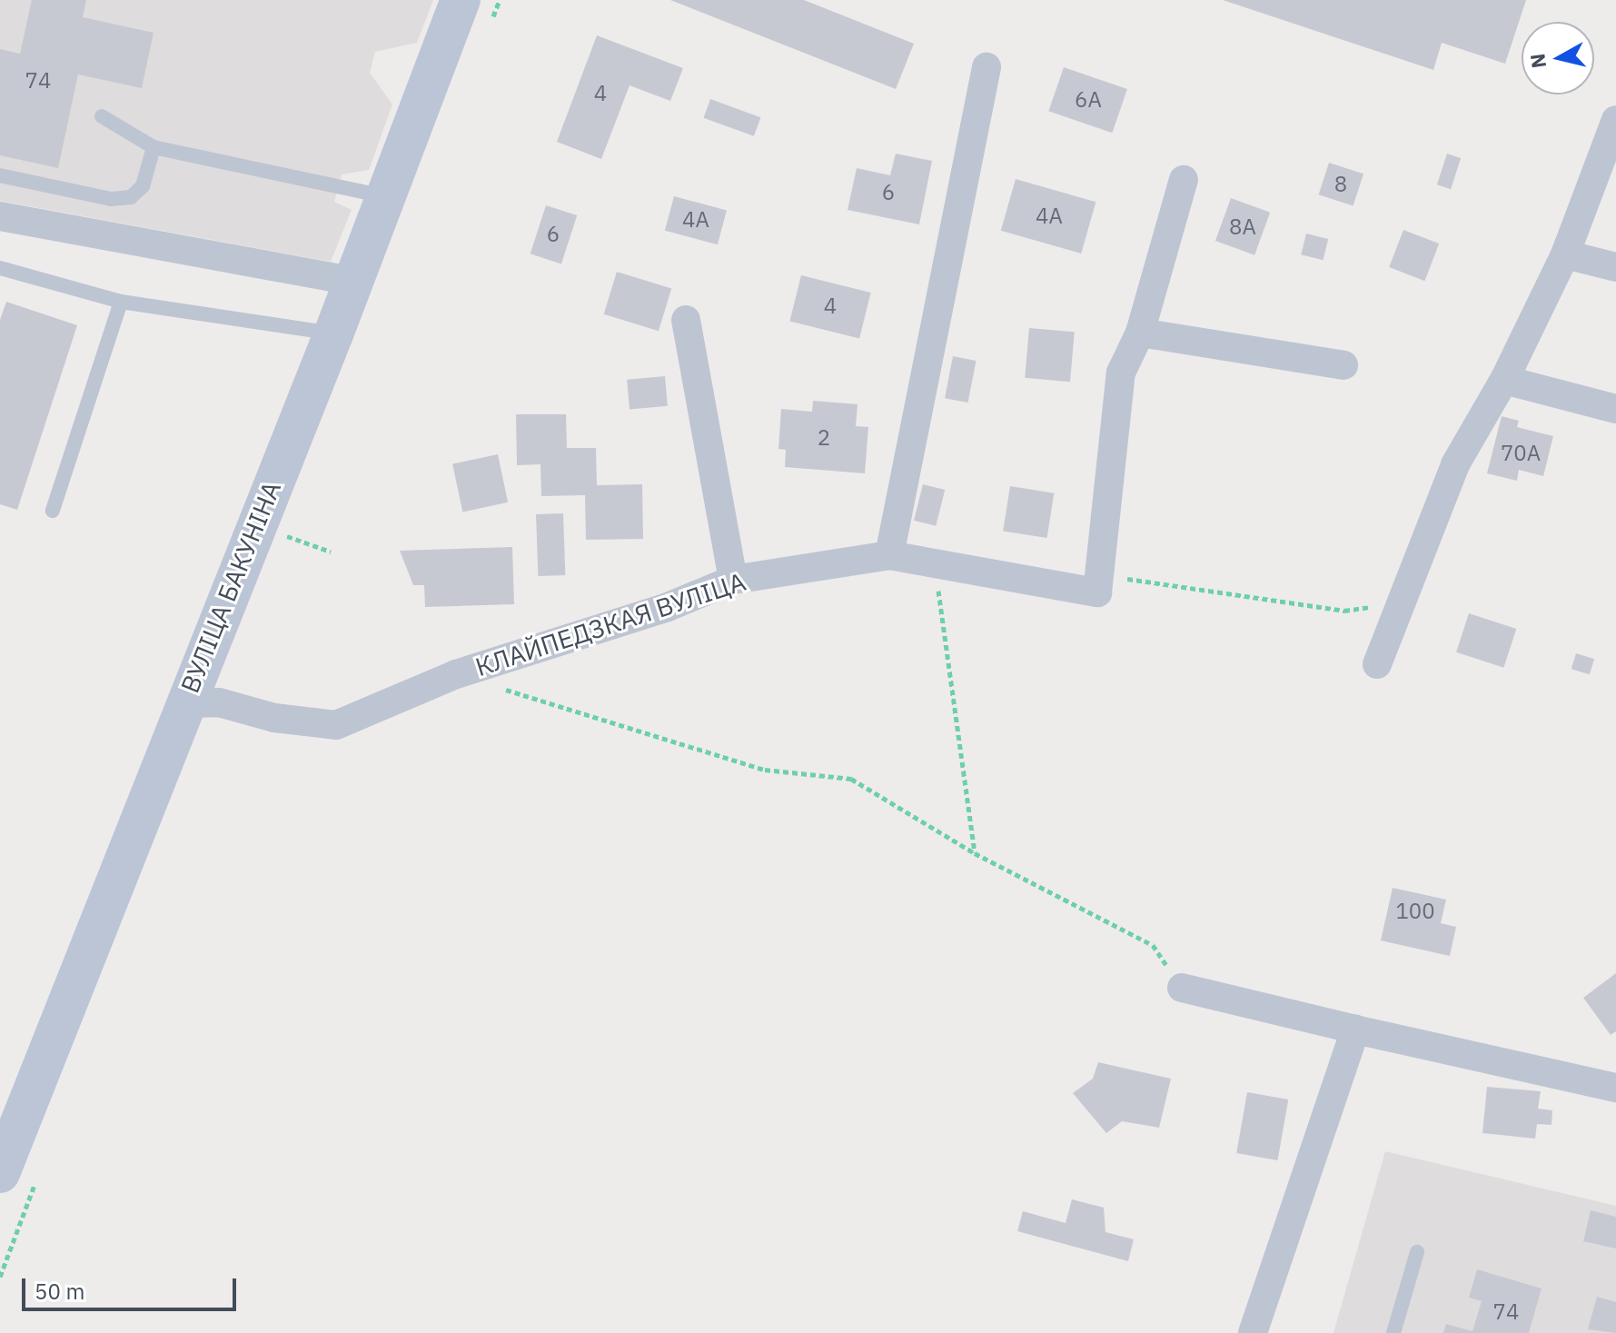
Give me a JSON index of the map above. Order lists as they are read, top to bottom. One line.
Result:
{"streets":{"street":["ВУЛІЦА БАКУНІНА","КЛАЙПЕДЗКАЯ ВУЛІЦА"]},"crossings":[["ВУЛІЦА БАКУНІНА","КЛАЙПЕДЗКАЯ ВУЛІЦА"]],"house_numbers":["74","4","6А","8","6","4А","4А","8А","6","4","2","70А","100","74"],"scale_bar":"50 m","north":"left"}
